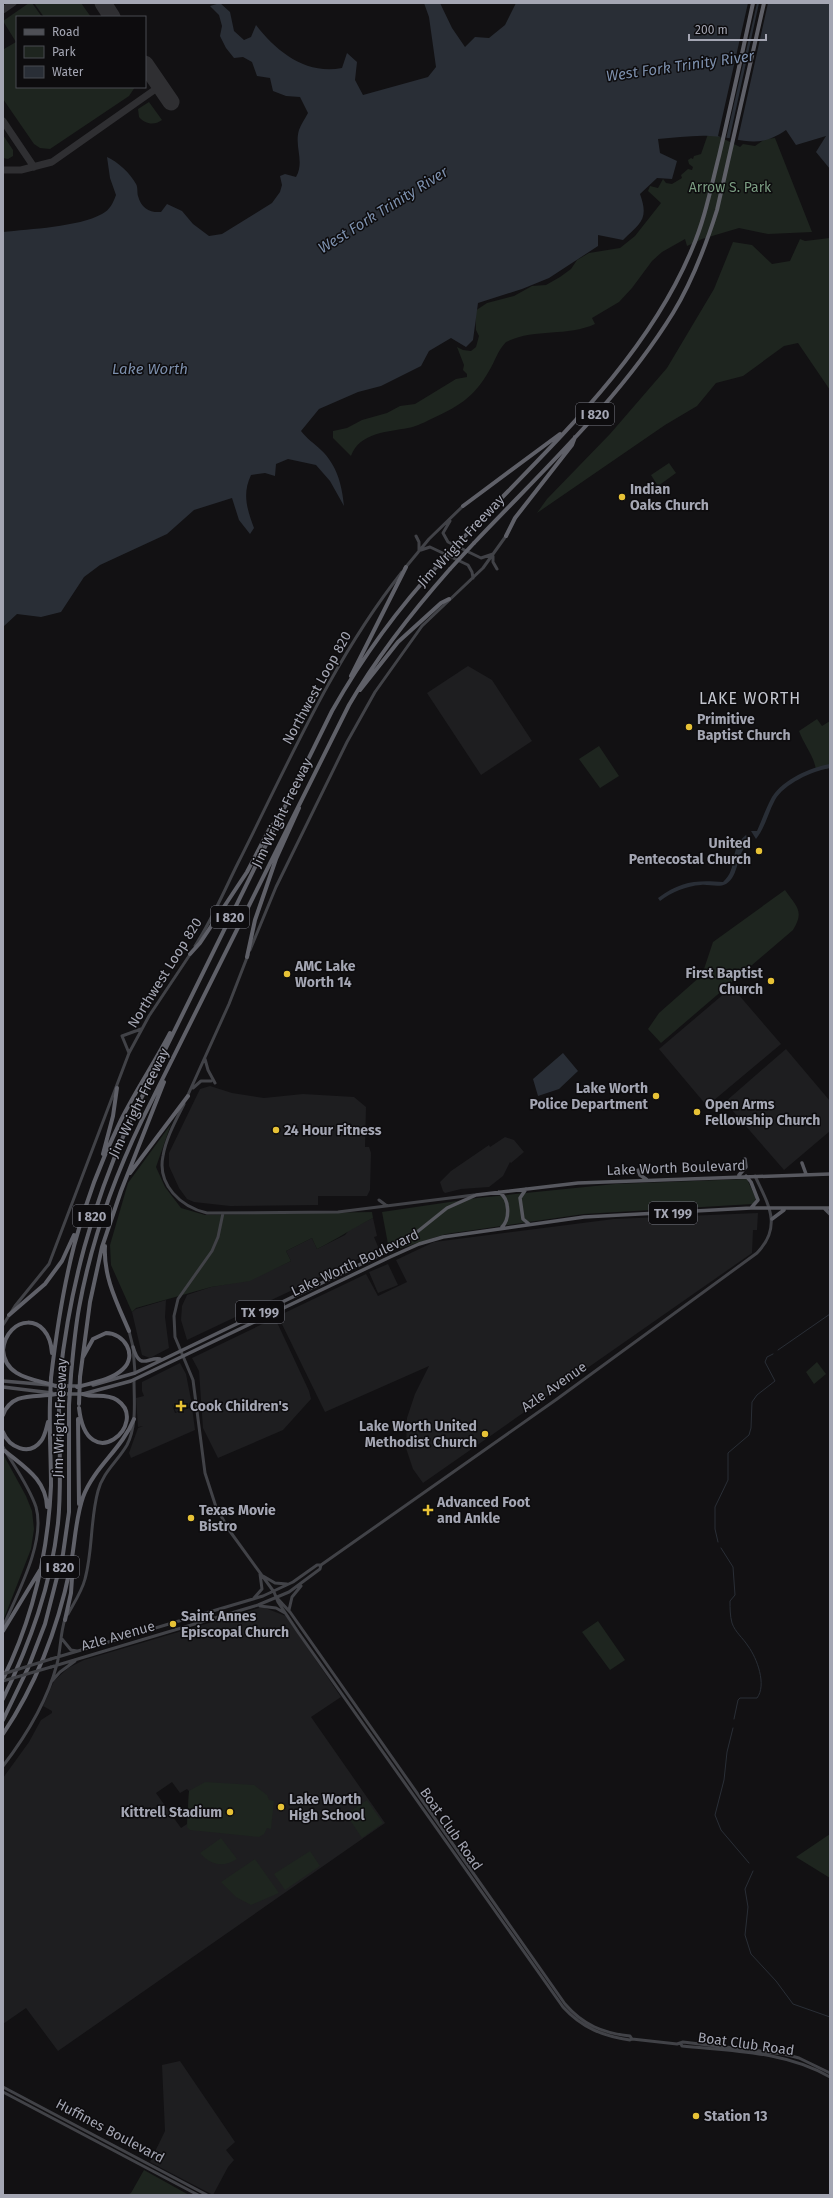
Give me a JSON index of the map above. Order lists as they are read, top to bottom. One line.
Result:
{"streets":{"highway":["I 820","Jim Wright Freeway","Lake Worth Boulevard","TX 199"],"main road":["Northwest Loop 820","Azle Avenue","Boat Club Road","Huffines Boulevard"]},"crossings":[["Lake Worth Boulevard","Azle Avenue"],["Lake Worth Boulevard","Boat Club Road"],["Azle Avenue","Boat Club Road"]],"districts":["LAKE WORTH"],"water":["West Fork Trinity River","Lake Worth"],"parks":["Arrow S. Park"],"places":{"other":["Indian Oaks Church","Primitive Baptist Church","United Pentecostal Church","AMC Lake Worth 14","First Baptist Church","Lake Worth Police Department","Open Arms Fellowship Church","24 Hour Fitness","Lake Worth United Methodist Church","Texas Movie Bistro","Saint Annes Episcopal Church","Lake Worth High School","Kittrell Stadium","Station 13"],"health":["Cook Children's","Advanced Foot and Ankle"]},"legend":["Road","Park","Water"],"scale_bar":"200 m"}
